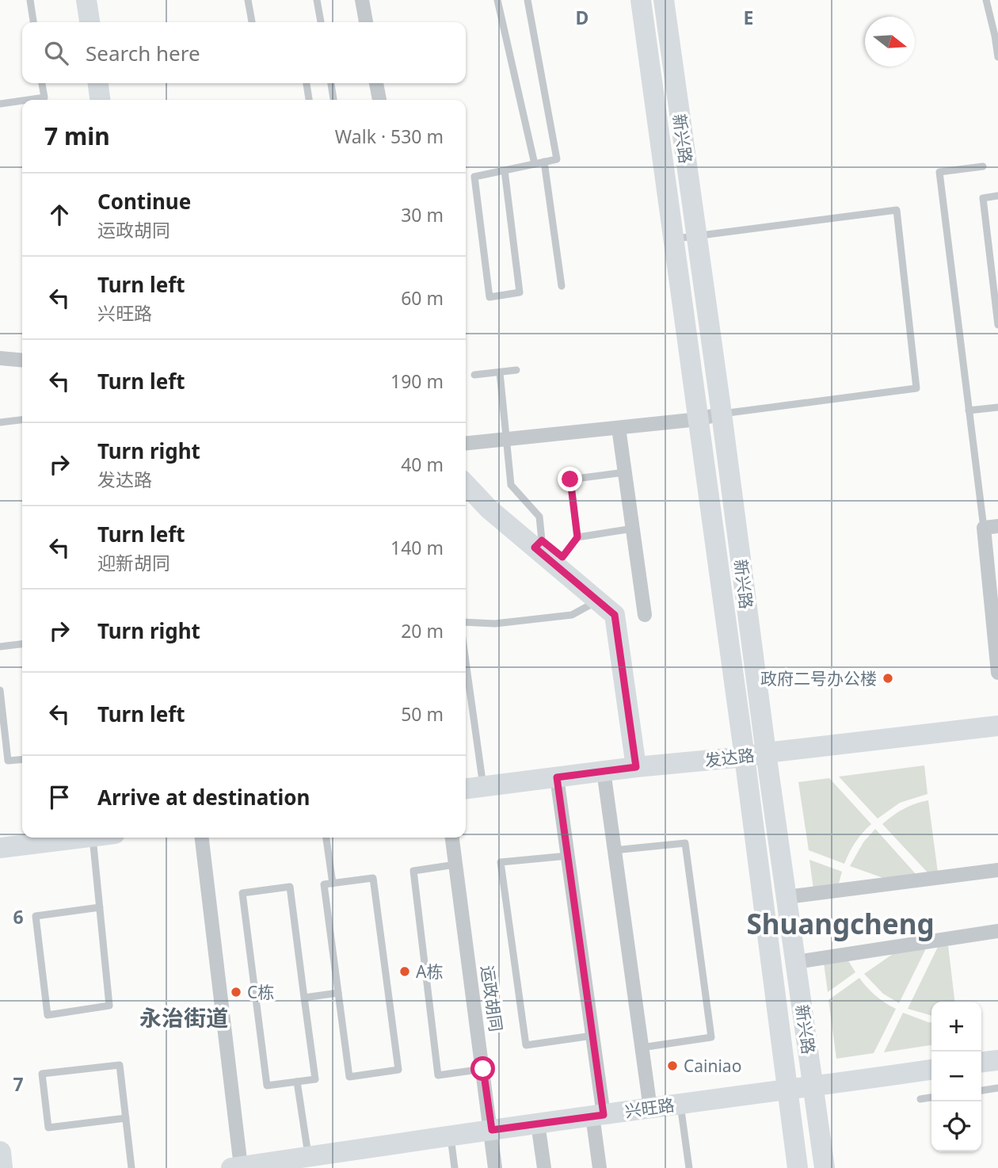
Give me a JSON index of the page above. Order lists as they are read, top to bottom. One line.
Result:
{"streets":{"main road":["新兴路","发达路","兴旺路"],"street":["运政胡同"]},"crossings":[["新兴路","发达路"],["新兴路","兴旺路"],["运政胡同","兴旺路"]],"districts":["Shuangcheng","永治街道"],"places":["政府二号办公楼","A栋","C栋","Cainiao"],"north":"right","page":{"search":"Search here","heading":["7 min","Walk · 530 m"],"list":[["Continue","运政胡同","30 m"],["Turn left","兴旺路","60 m"],["Turn left","190 m"],["Turn right","发达路","40 m"],["Turn left","迎新胡同","140 m"],["Turn right","20 m"],["Turn left","50 m"],"Arrive at destination"],"map_buttons":["+","−"]},"grid":{"columns":["D","E"],"rows":["6","7"]}}
